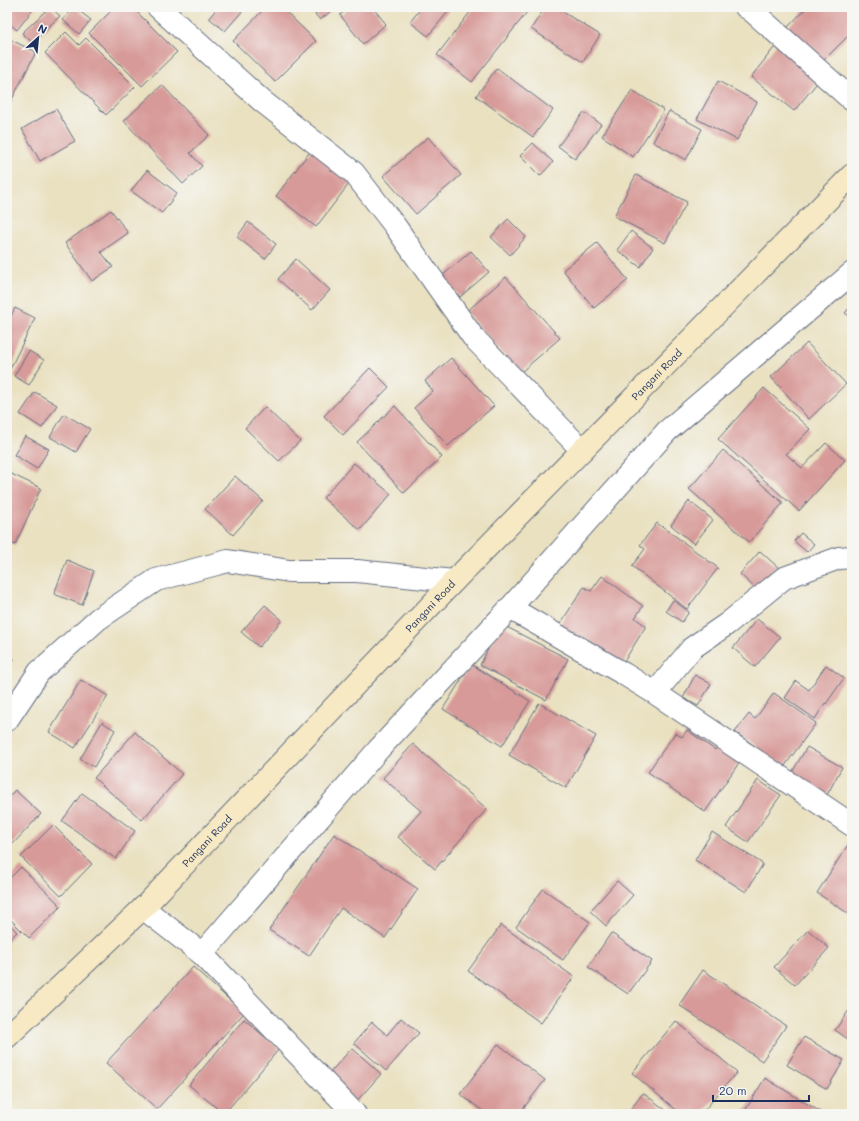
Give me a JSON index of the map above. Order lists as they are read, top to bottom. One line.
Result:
{"streets":{"main road":["Pangani Road"]},"scale_bar":"20 m","north":"top right"}
